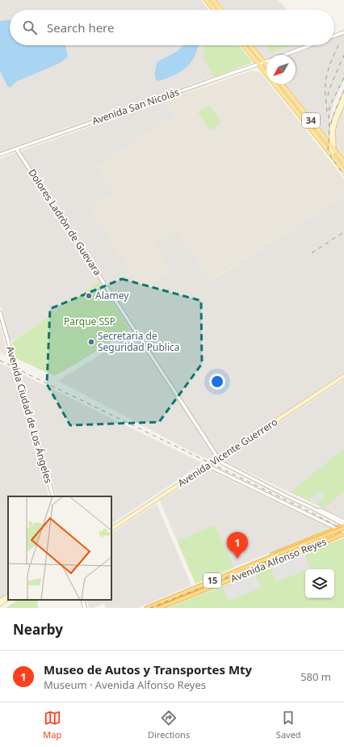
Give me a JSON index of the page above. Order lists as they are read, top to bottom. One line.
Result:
{"streets":{"highway":["Avenida Alfonso Reyes","15"],"main road":["34","Avenida Vicente Guerrero"],"street":["Avenida San Nicolás","Dolores Ladròn de Guevara","Avenida Ciudad de Los Ángeles"]},"crossings":[["Avenida San Nicolás","34"],["Avenida San Nicolás","Dolores Ladròn de Guevara"],["Dolores Ladròn de Guevara","Avenida Vicente Guerrero"]],"parks":["Parque SSP"],"places":["Alamey","Secretaria de Seguridad Publica"],"north":"bottom left","page":{"search":"Search here","pins":"1","heading":"Nearby","list":[{"mark":"1","name":"Museo de Autos y Transportes Mty","note":"Museum · Avenida Alfonso Reyes","value":"580 m"}],"nav":["Map","Directions","Saved"]}}
